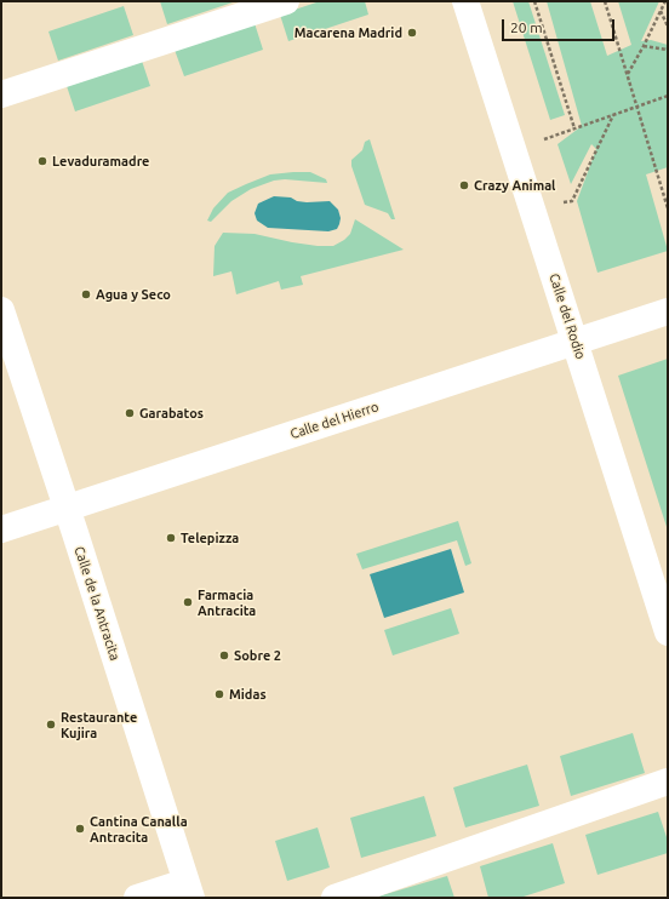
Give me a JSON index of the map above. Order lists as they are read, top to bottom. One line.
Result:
{"streets":{"street":["Calle del Rodio","Calle del Hierro","Calle de la Antracita"]},"crossings":[["Calle del Rodio","Calle del Hierro"],["Calle del Hierro","Calle de la Antracita"]],"places":["Macarena Madrid","Levaduramadre","Crazy Animal","Agua y Seco","Garabatos","Telepizza","Farmacia Antracita","Sobre 2","Midas","Restaurante Kujira","Cantina Canalla Antracita"],"scale_bar":"20 m"}
